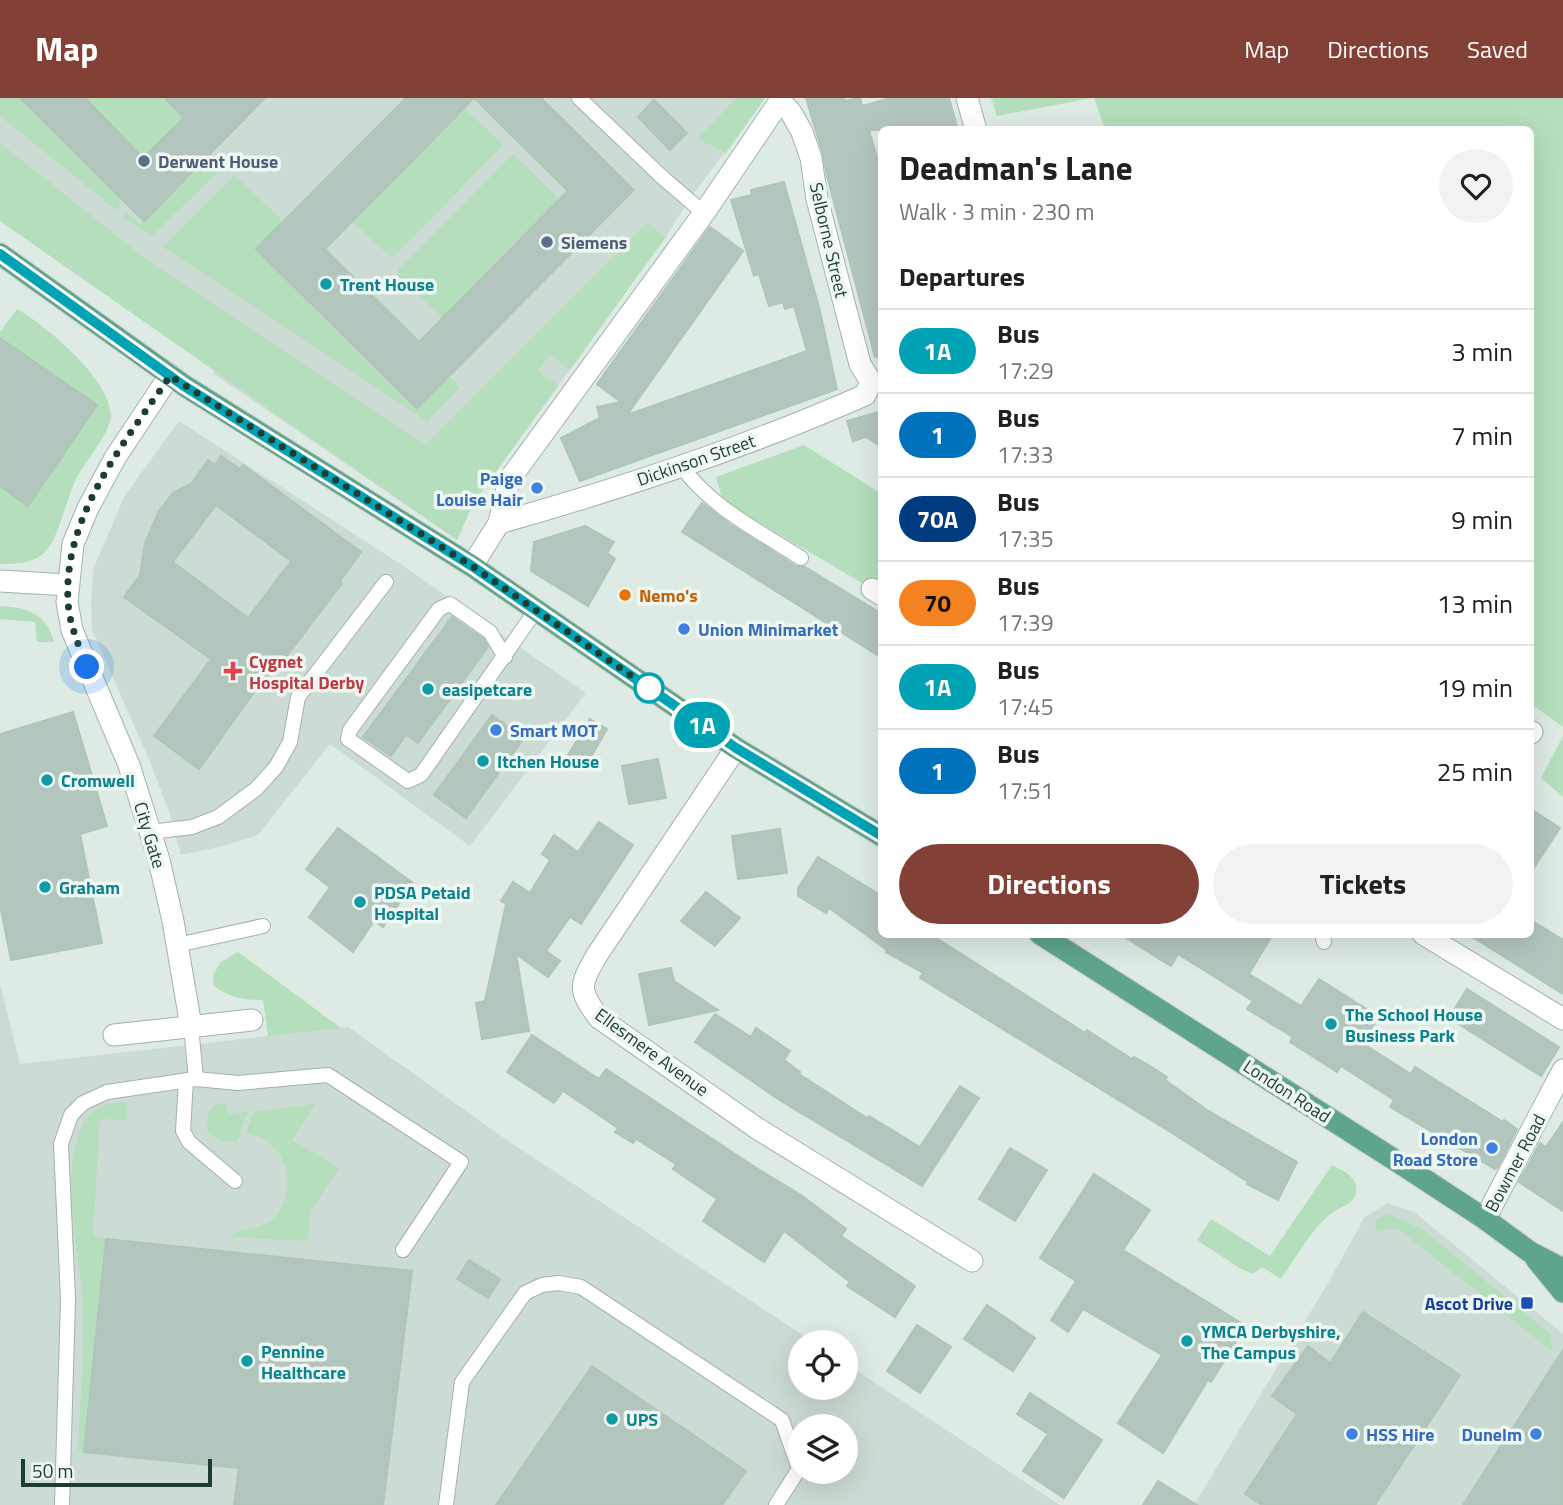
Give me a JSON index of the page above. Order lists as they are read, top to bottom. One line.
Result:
{"streets":{"main road":["London Road"],"street":["Selborne Street","Dickinson Street","City Gate","Ellesmere Avenue","Bowmer Road"]},"crossings":[["Selborne Street","Dickinson Street"],["London Road","Bowmer Road"]],"places":{"other":["Derwent House","Siemens","Trent House","Paige Louise Hair","Nemo's","Union Minimarket","easipetcare","Smart MOT","Itchen House","Cromwell","Graham","PDSA Petaid Hospital","The School House Business Park","London Road Store","YMCA Derbyshire, The Campus","Pennine Healthcare","UPS","HSS Hire","Dunelm"],"health":["Cygnet Hospital Derby"],"transit":["Ascot Drive"]},"lines":["bus line 1A"],"scale_bar":"50 m","page":{"header":"Map","nav":["Map","Directions","Saved"],"on_map":"1A","heading":[["Deadman's Lane","Walk · 3 min · 230 m"],"Departures"],"list":[{"mark":"1A","name":"Bus","note":"17:29","value":"3 min"},{"mark":"1","name":"Bus","note":"17:33","value":"7 min"},{"mark":"70A","name":"Bus","note":"17:35","value":"9 min"},{"mark":"70","name":"Bus","note":"17:39","value":"13 min"},{"mark":"1A","name":"Bus","note":"17:45","value":"19 min"},{"mark":"1","name":"Bus","note":"17:51","value":"25 min"}],"buttons":["Directions","Tickets"],"scale":"50 m"}}
